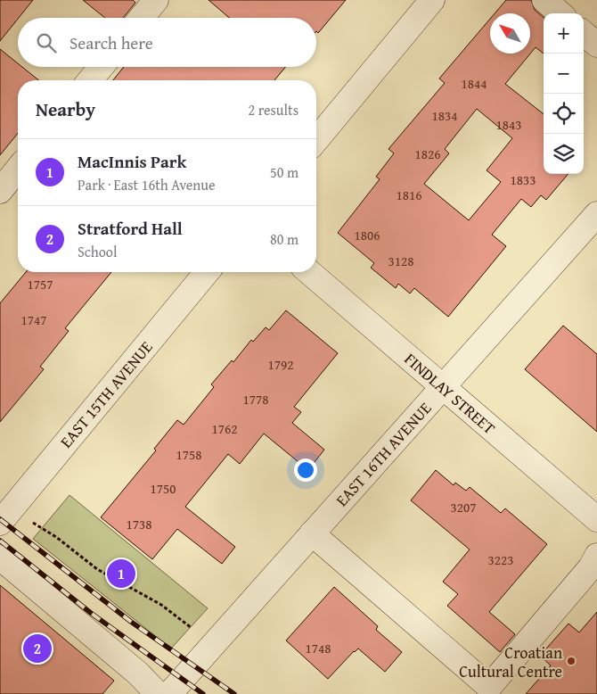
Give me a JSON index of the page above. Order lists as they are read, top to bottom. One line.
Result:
{"streets":{"street":["FINDLAY STREET","EAST 15TH AVENUE","EAST 16TH AVENUE"]},"crossings":[["FINDLAY STREET","EAST 16TH AVENUE"]],"places":["Croatian Cultural Centre"],"house_numbers":["1844","1834","1843","1826","1833","1816","1806","3128","1757","1747","1792","1778","1762","1758","1750","3207","1738","3223","1748"],"north":"top left","page":{"map_buttons":["+","−"],"search":"Search here","heading":["Nearby","2 results"],"list":[{"mark":"1","name":"MacInnis Park","note":"Park · East 16th Avenue","value":"50 m"},{"mark":"2","name":"Stratford Hall","note":"School","value":"80 m"}],"pins":["1","2"]}}
